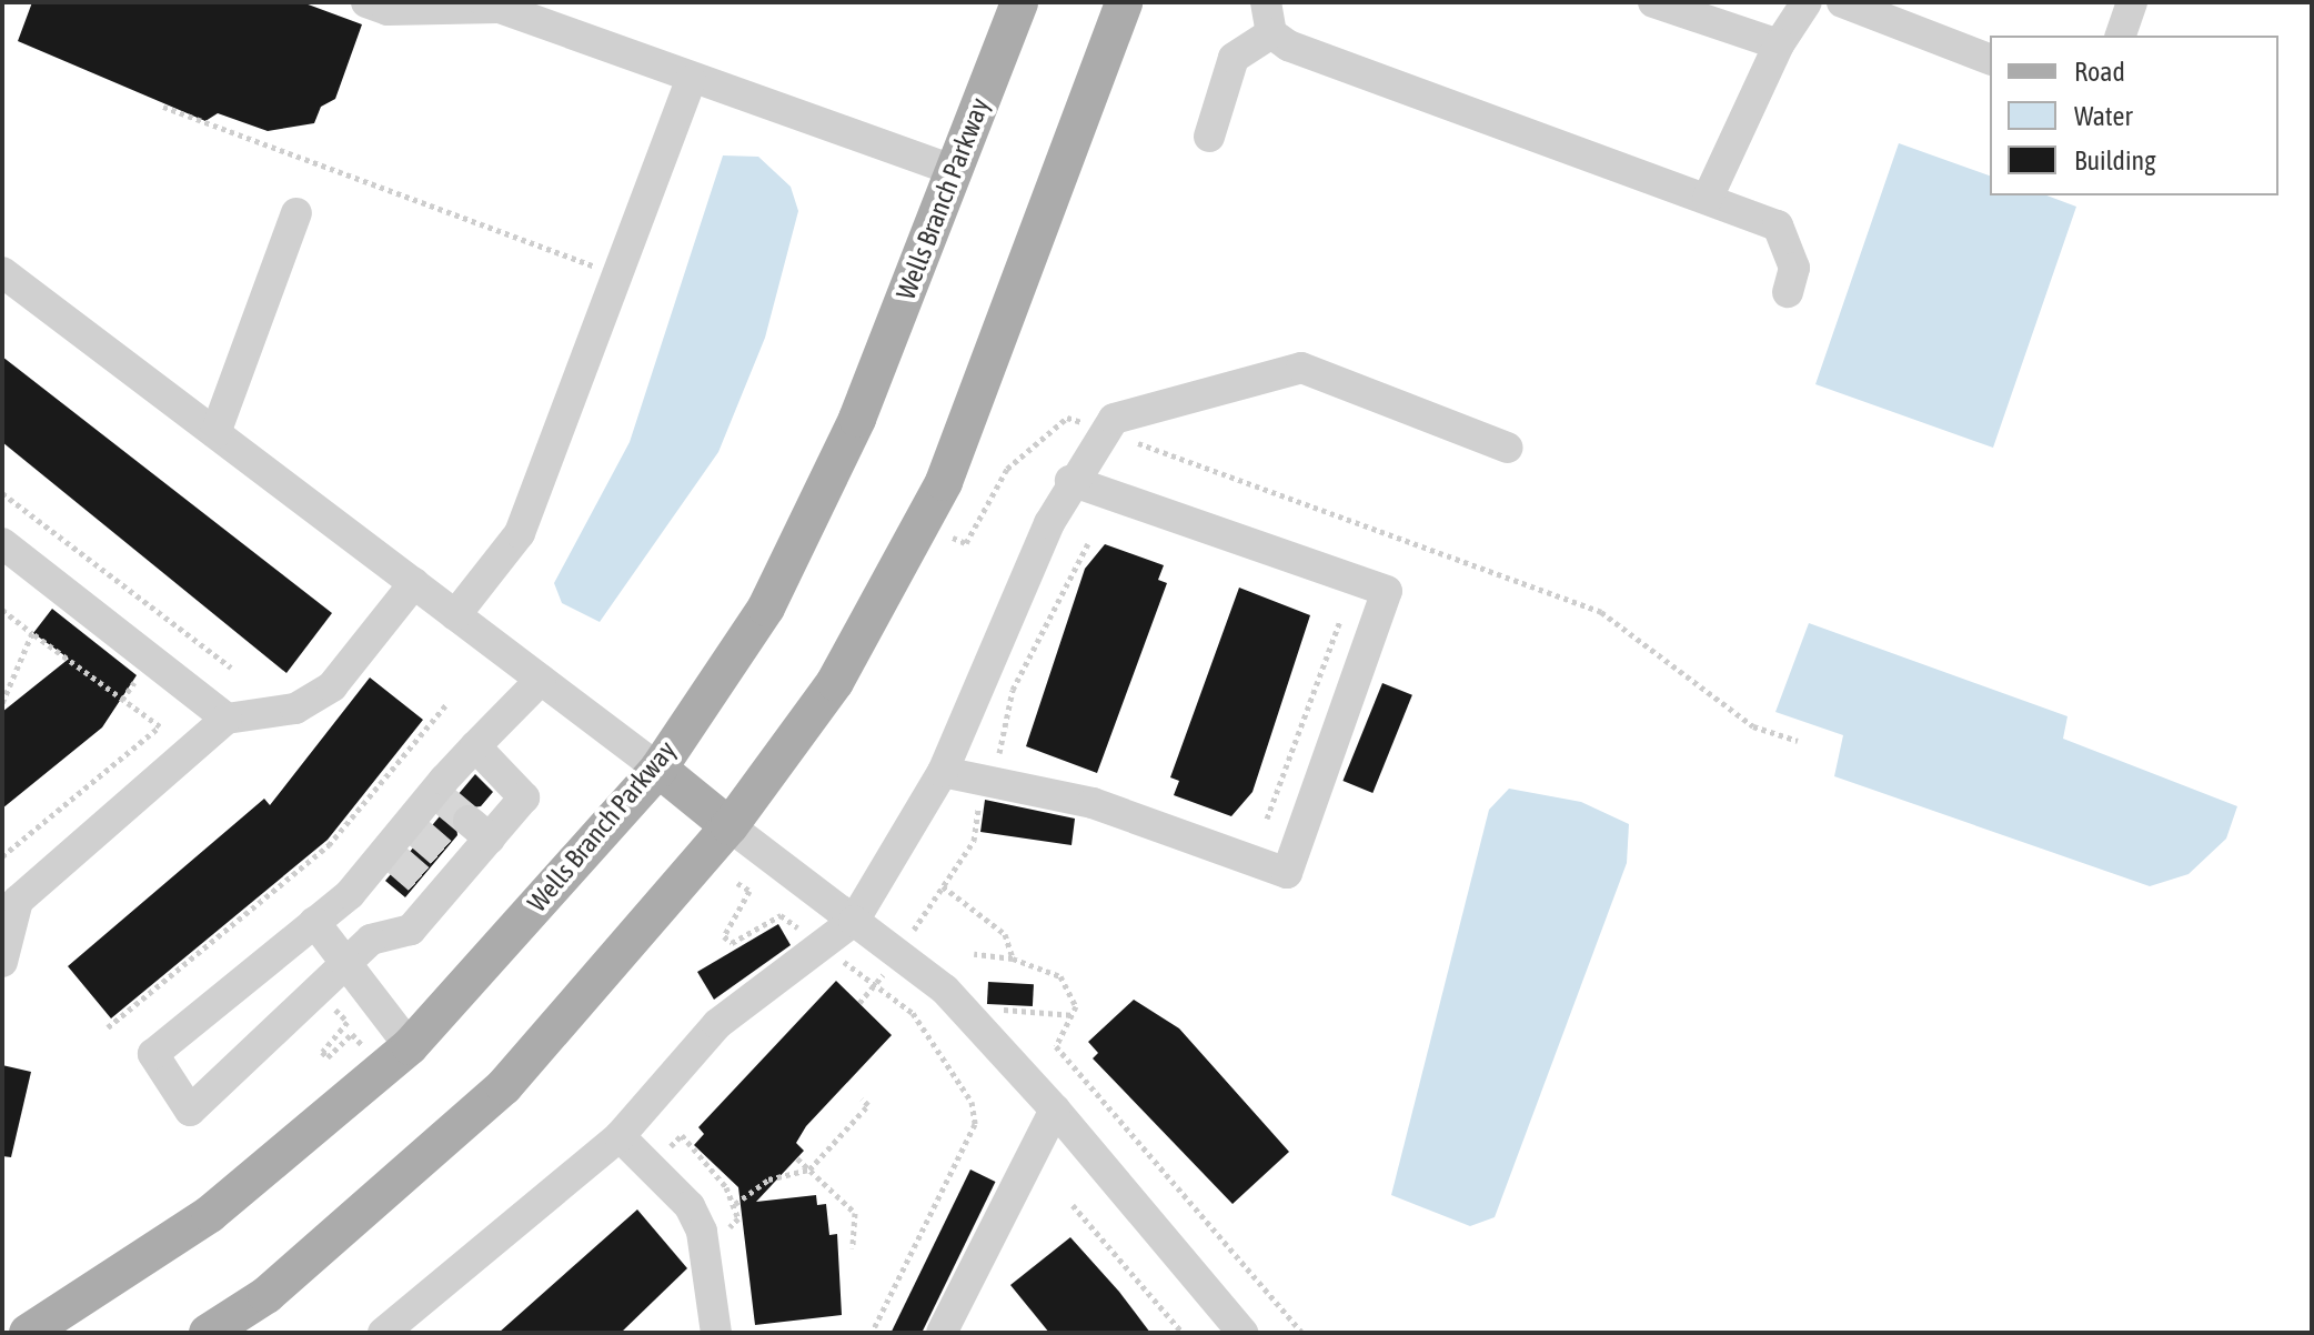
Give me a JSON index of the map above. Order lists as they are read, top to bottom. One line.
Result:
{"streets":{"main road":["Wells Branch Parkway"]},"legend":["Road","Water","Building"]}
